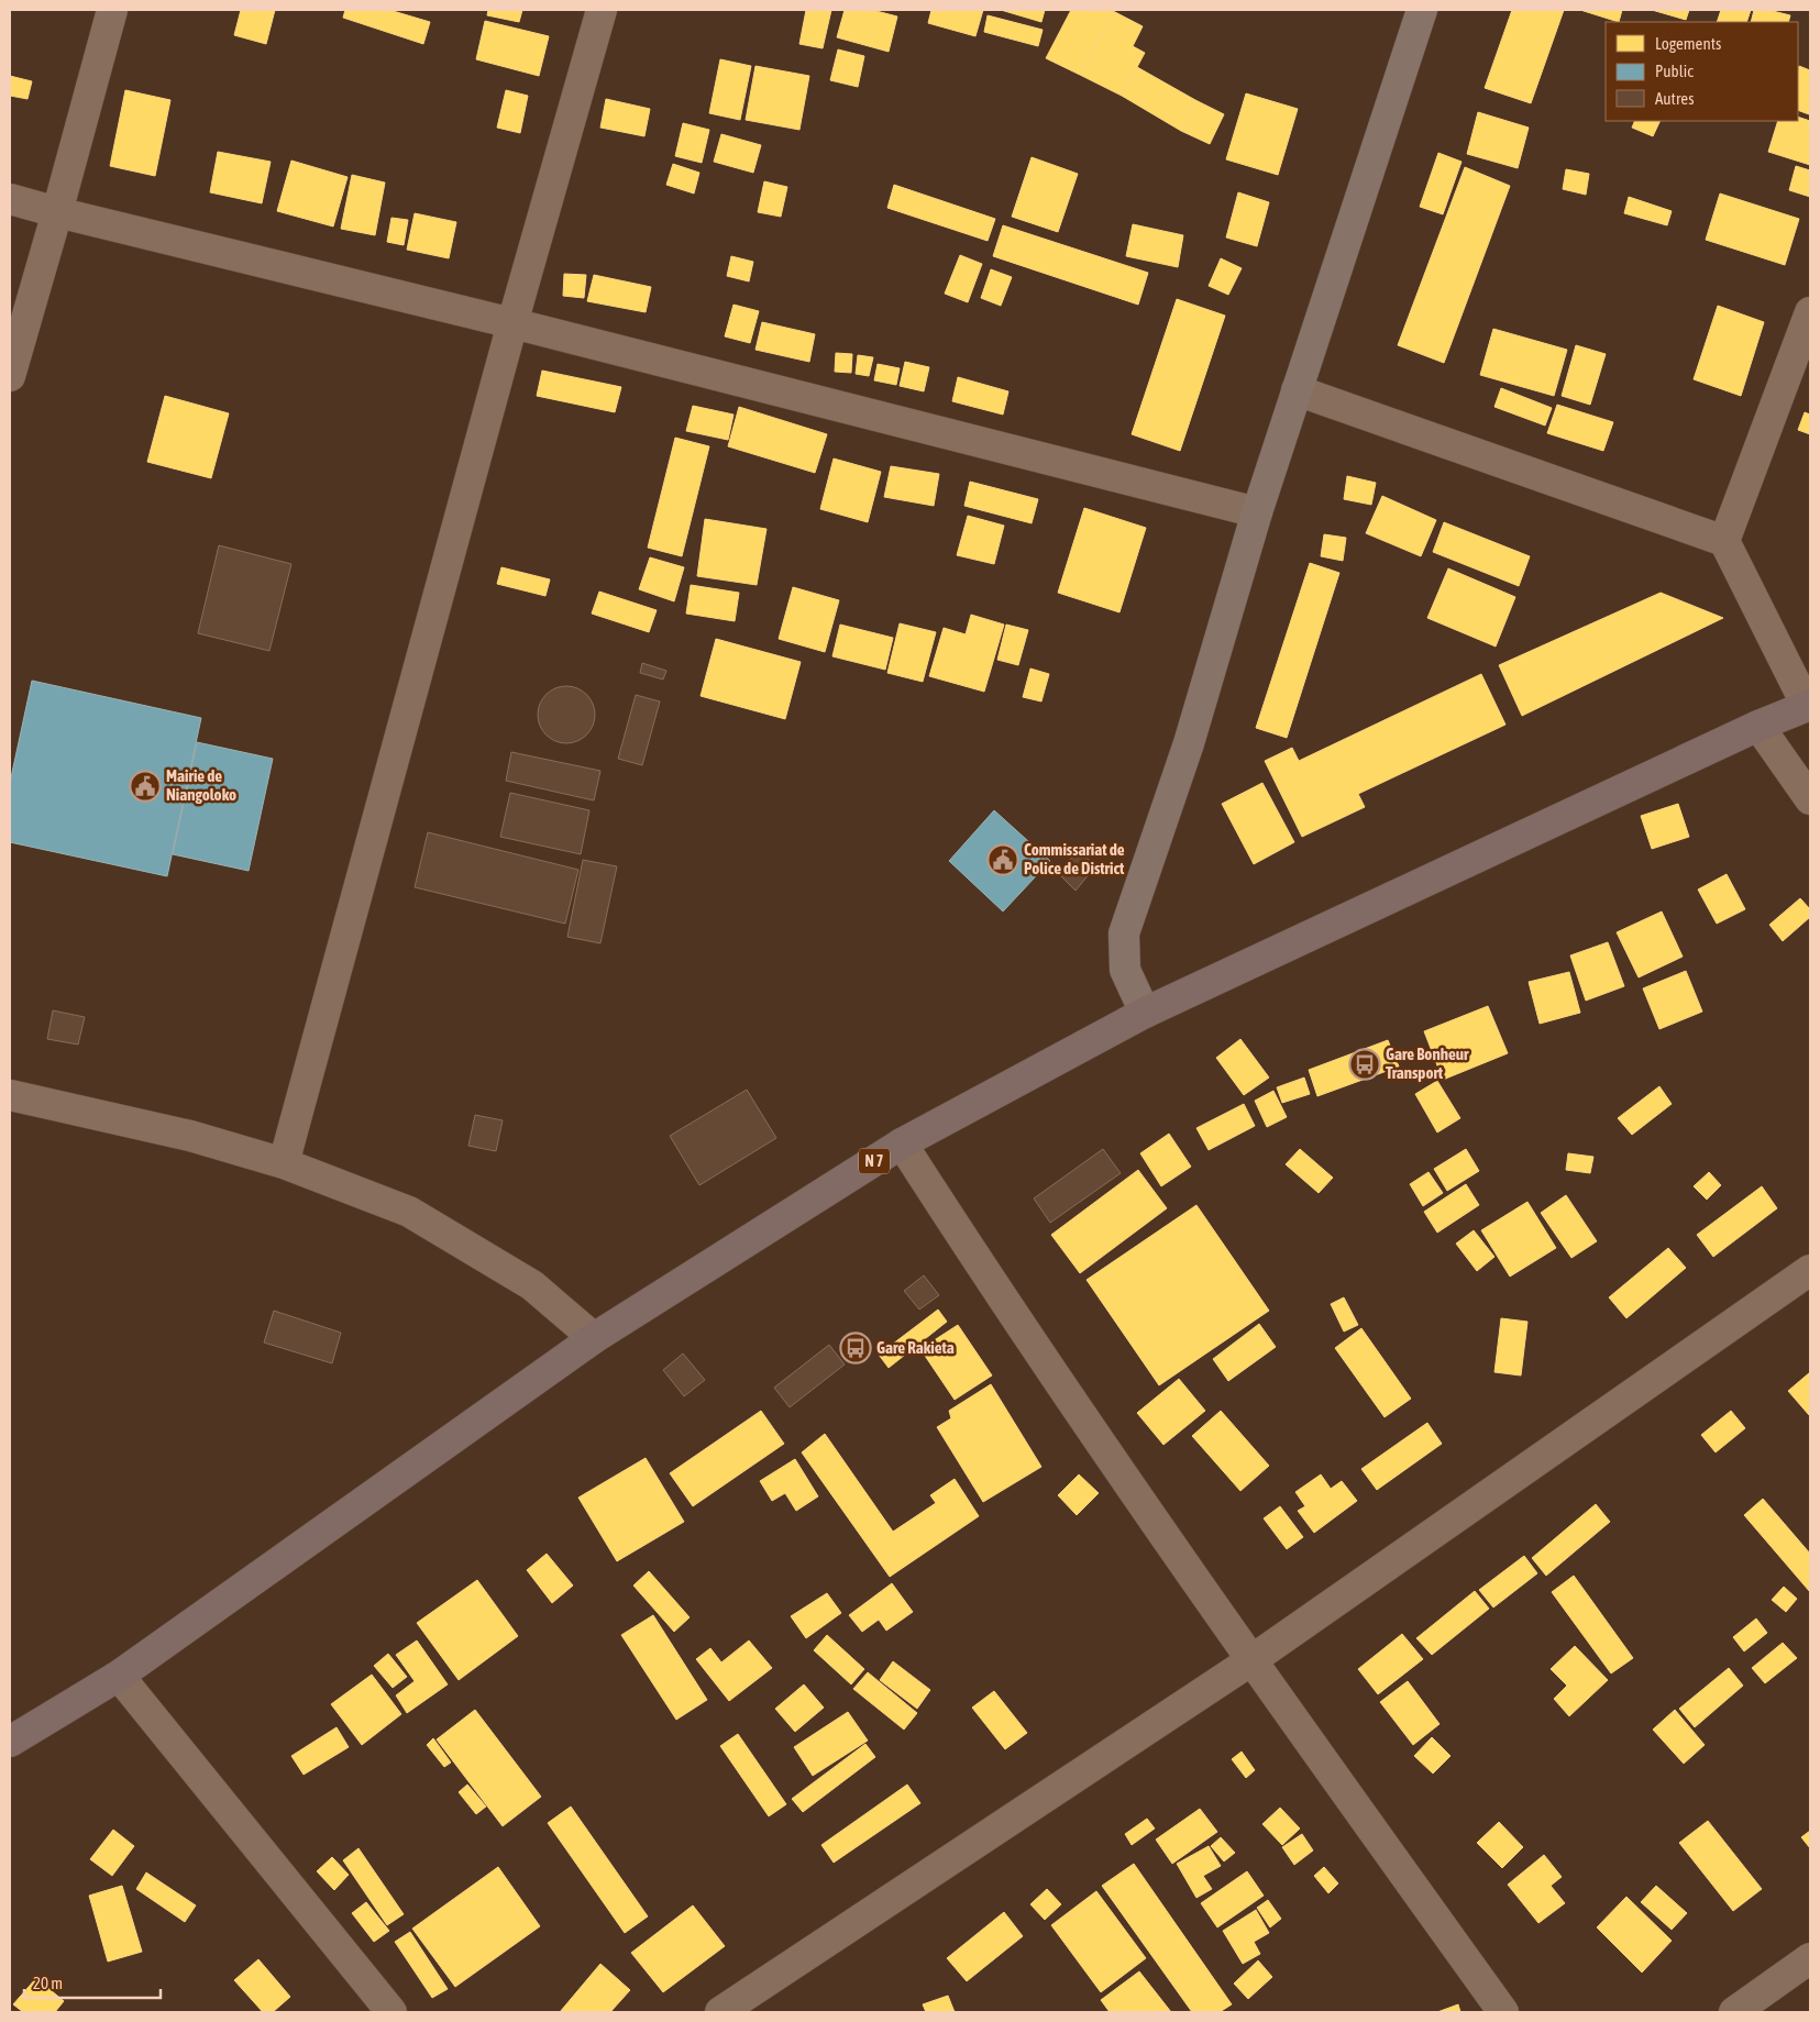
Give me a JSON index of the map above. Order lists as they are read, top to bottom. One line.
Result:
{"streets":{"highway":["N 7"]},"places":{"public building":["Mairie de Niangoloko","Commissariat de Police de District"],"bus stop":["Gare Bonheur Transport","Gare Rakieta"]},"legend":["Logements","Public","Autres"],"scale_bar":"20 m"}
